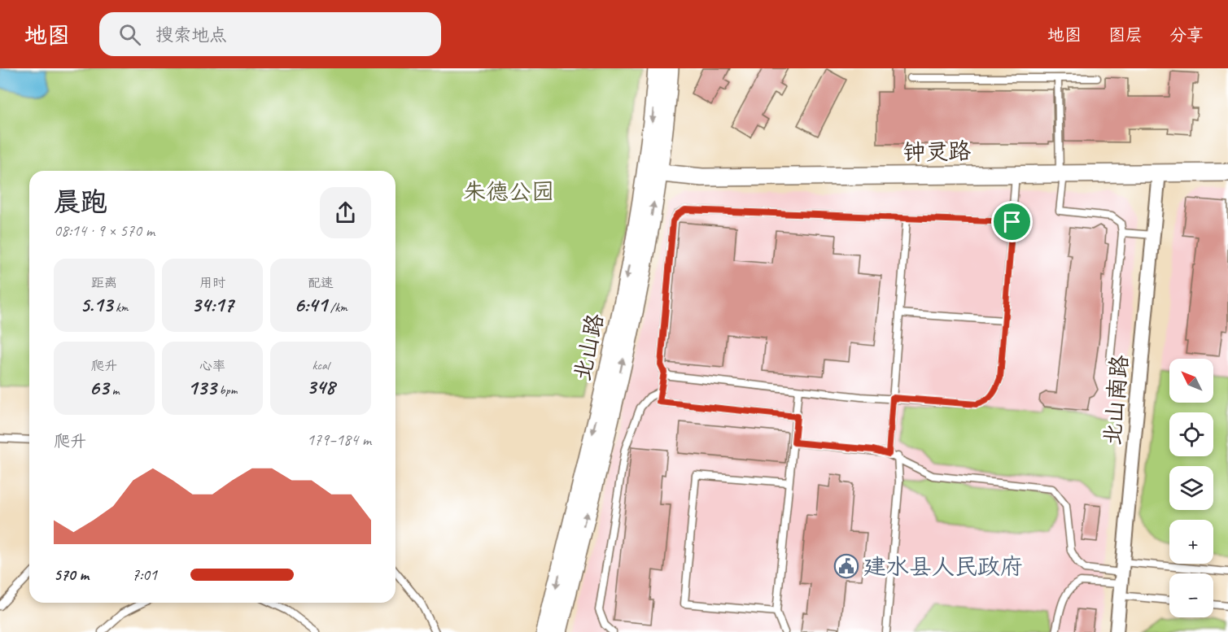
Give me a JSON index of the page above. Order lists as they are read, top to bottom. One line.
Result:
{"streets":{"street":["钟灵路","北山路","北山南路"]},"crossings":[["钟灵路","北山路"],["钟灵路","北山南路"]],"parks":["朱德公园"],"places":{"public building":["建水县人民政府"]},"north":"top left","page":{"header":"地图","search":"搜索地点","nav":["地图","图层","分享"],"heading":["晨跑","08:14 · 9 × 570 m"],"stats":[["距离","5.13 km"],["用时","34:17"],["配速","6:41 /km"],["爬升","63 m"],["心率","133 bpm"],["kcal","348"]],"map_buttons":["+","−"],"chart":["爬升","179–184 m"],"list":[{"name":"570 m","note":"7:01"}]}}
